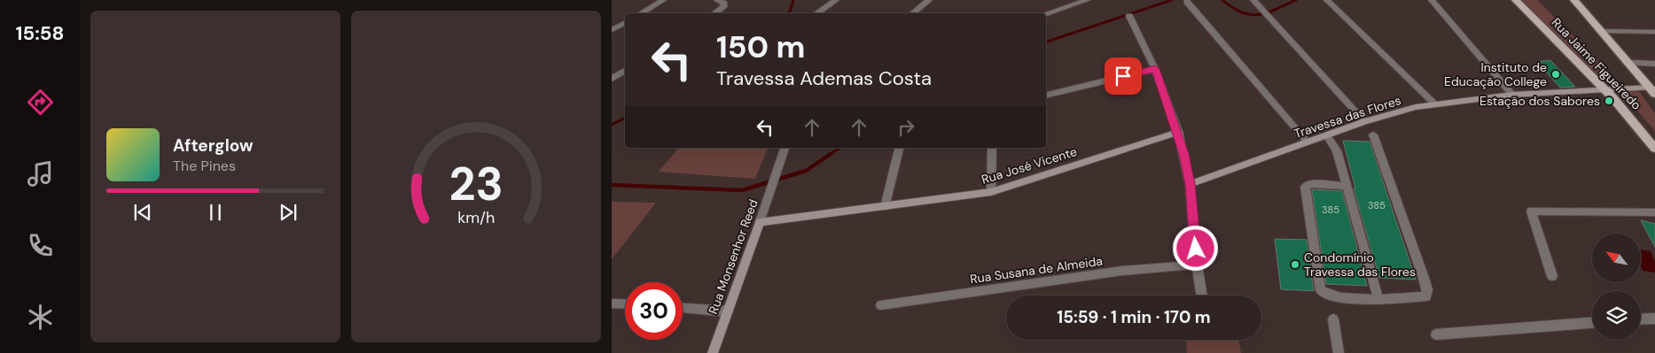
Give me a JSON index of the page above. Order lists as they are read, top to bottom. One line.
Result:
{"streets":{"main road":["Rua Jaime Figueiredo"],"street":["Travessa das Flores","Rua José Vicente","Rua Monsenhor Reed","Rua Susana de Almeida"]},"crossings":[["Rua Jaime Figueiredo","Travessa das Flores"],["Rua José Vicente","Rua Monsenhor Reed"]],"places":["Instituto de Educação College","Estação dos Sabores","Condomínio Travessa das Flores"],"house_numbers":["385","385"],"north":"top left","page":{"tabs":"15:58","turn":["150 m","Travessa Ademas Costa"],"song":["Afterglow","The Pines"],"limit":"30","trip":"15:59 · 1 min · 170 m","gauge":["23","km/h"]}}
